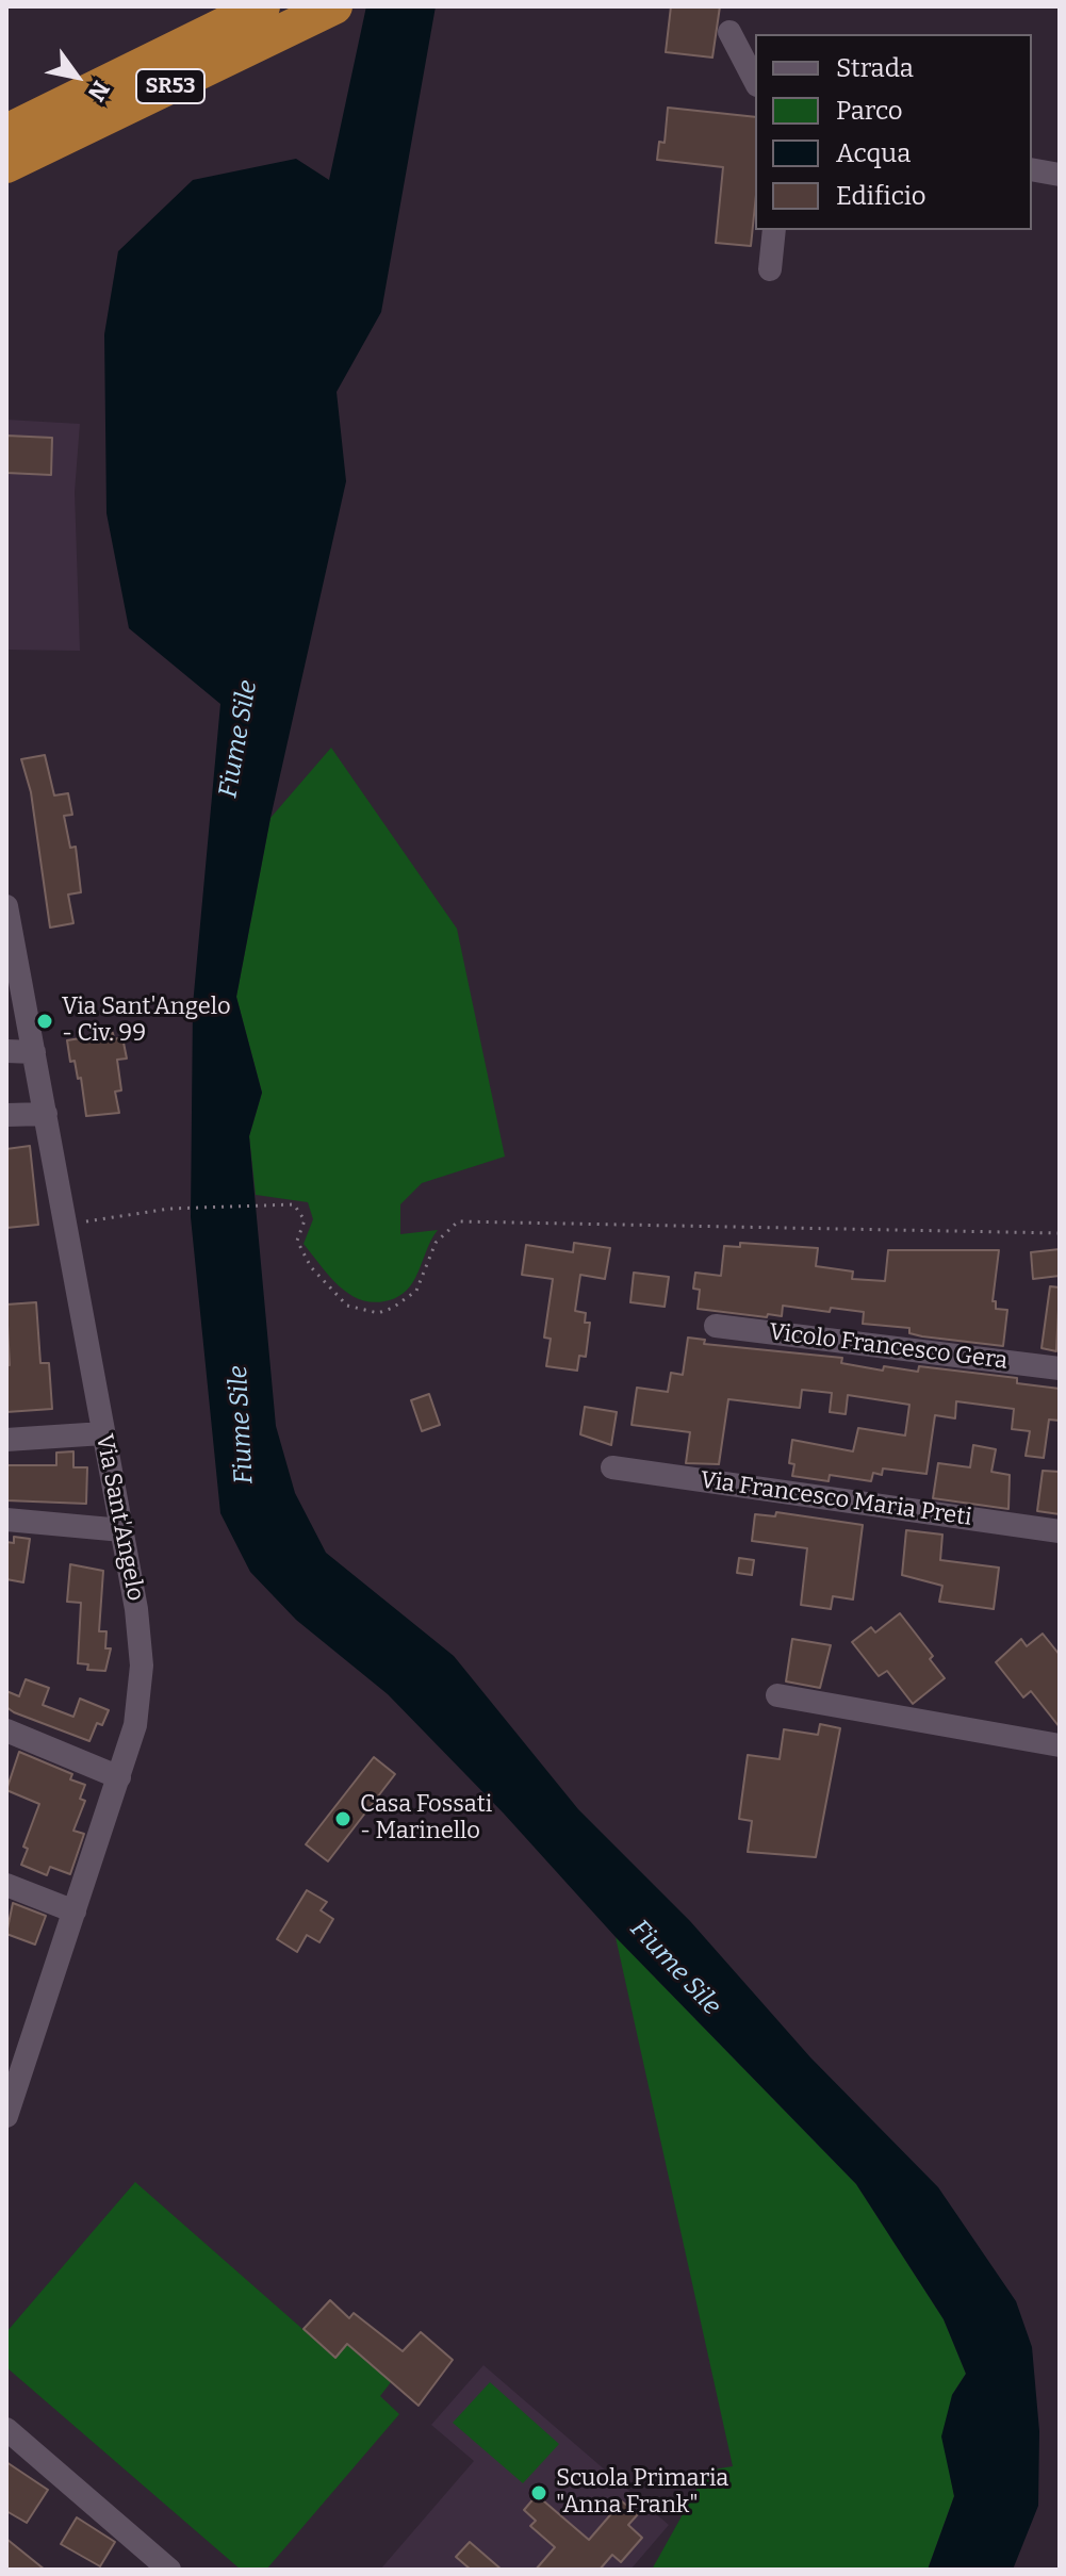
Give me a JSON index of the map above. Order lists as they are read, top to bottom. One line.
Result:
{"streets":{"highway":["SR53"],"street":["Vicolo Francesco Gera","Via Francesco Maria Preti","Via Sant'Angelo"]},"water":["Fiume Sile"],"places":["Via Sant'Angelo - Civ. 99","Casa Fossati - Marinello","Scuola Primaria \"Anna Frank\""],"legend":["Strada","Parco","Acqua","Edificio"],"north":"bottom right"}
